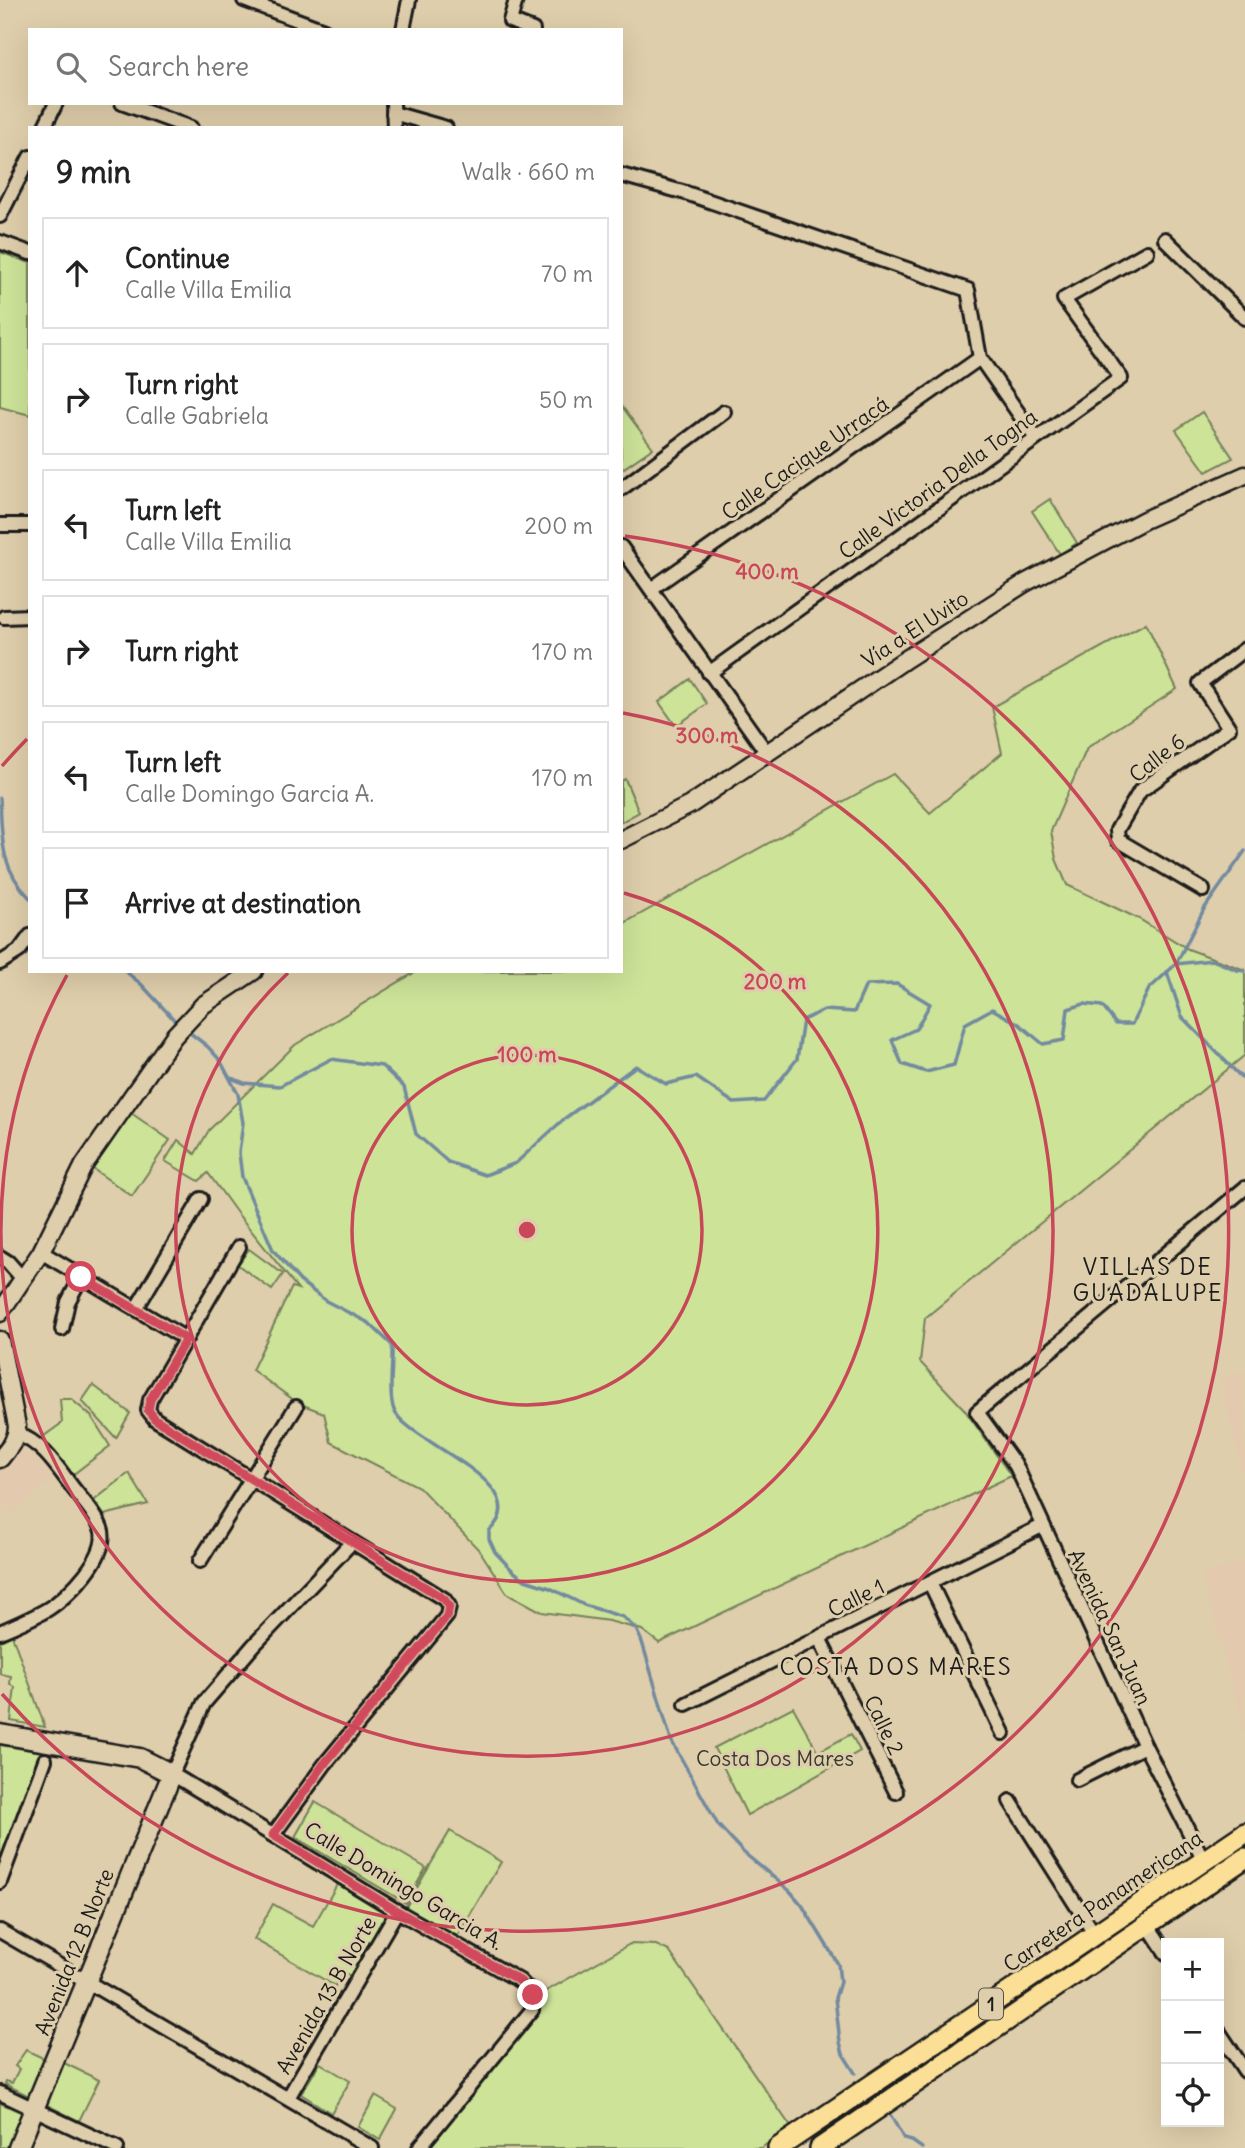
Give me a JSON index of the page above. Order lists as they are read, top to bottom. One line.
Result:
{"streets":{"highway":["Carretera Panamericana","1"],"main road":["Calle Domingo Garcia A.","Avenida 12 B Norte"],"street":["Calle Cacique Urracá","Calle Victoria Della Togna","Vía a El Uvito","Calle 6","Calle 1","Avenida San Juan","Calle 2","Avenida 13 B Norte"]},"crossings":[["Calle 1","Avenida San Juan"],["Calle 1","Calle 2"],["Avenida San Juan","Carretera Panamericana"],["Calle Domingo Garcia A.","Avenida 12 B Norte"],["Calle Domingo Garcia A.","Avenida 13 B Norte"]],"districts":["VILLAS DE GUADALUPE","COSTA DOS MARES"],"parks":["Costa Dos Mares"],"page":{"search":"Search here","heading":["9 min","Walk · 660 m"],"list":[["Continue","Calle Villa Emilia","70 m"],["Turn right","Calle Gabriela","50 m"],["Turn left","Calle Villa Emilia","200 m"],["Turn right","170 m"],["Turn left","Calle Domingo Garcia A.","170 m"],"Arrive at destination"],"map_buttons":["+","−"]},"rings":["400 m","300 m","200 m","100 m"]}
